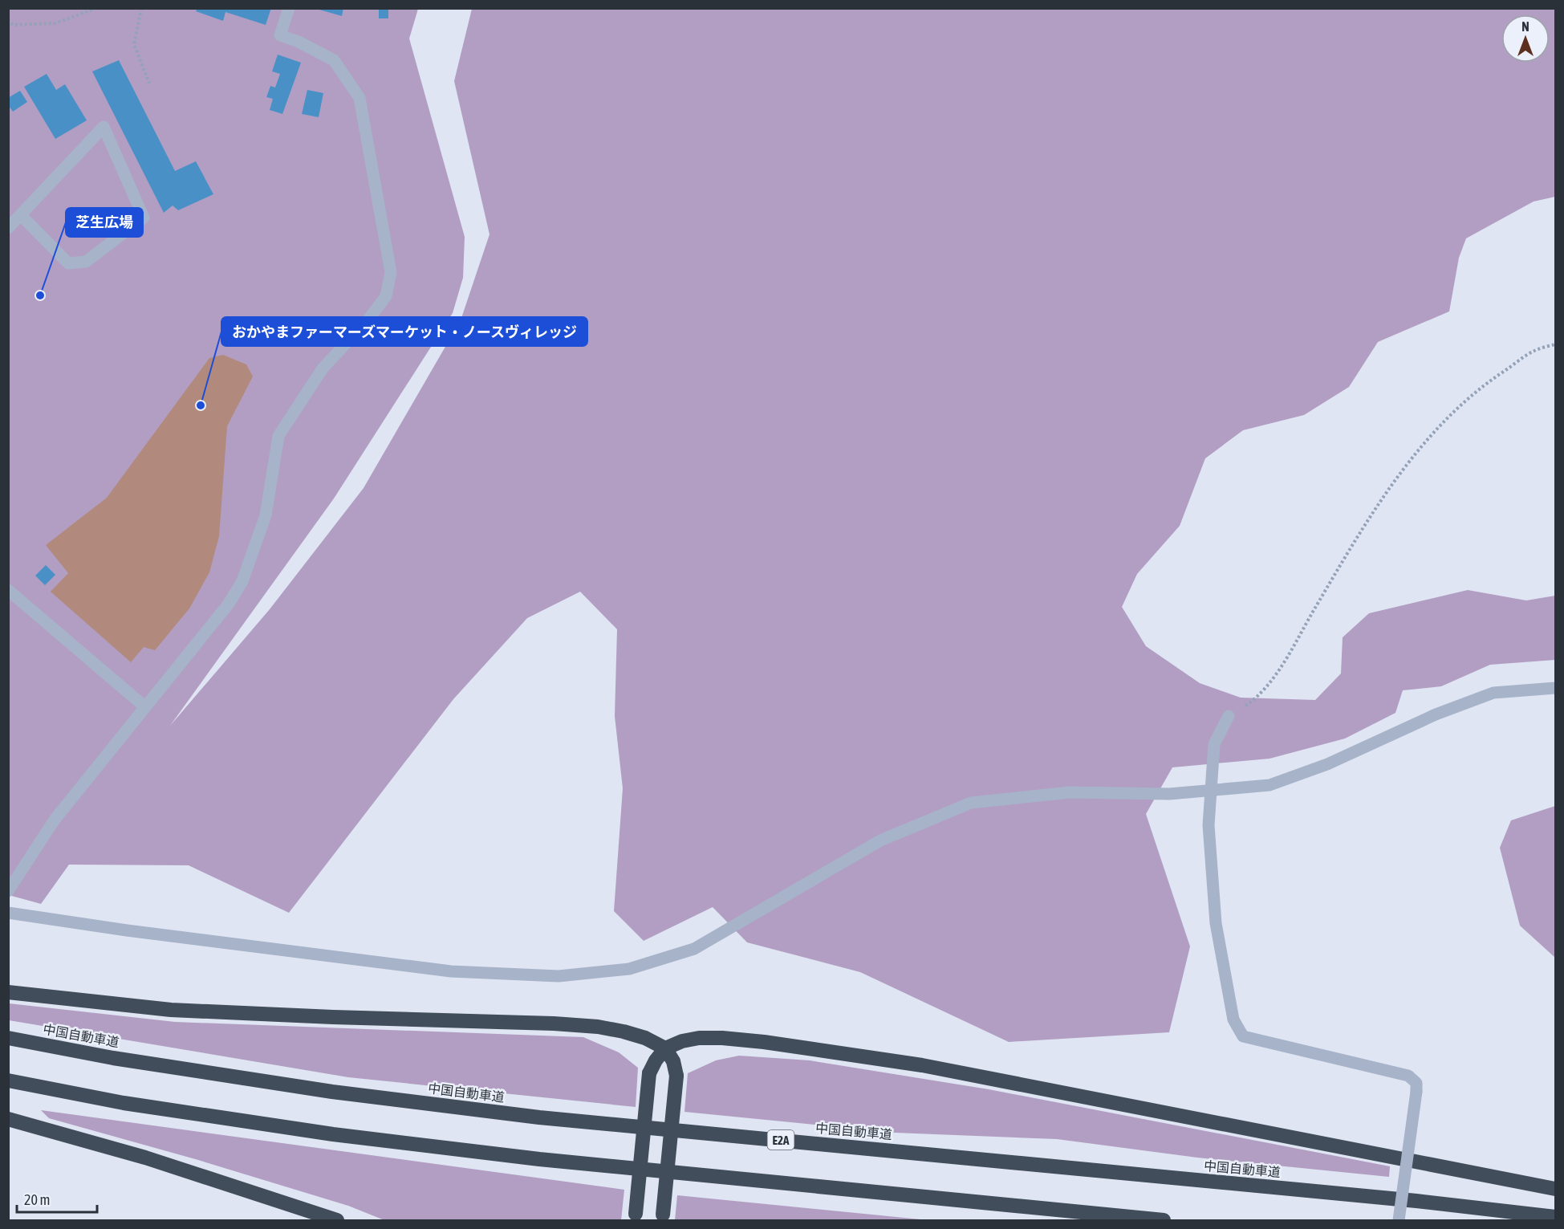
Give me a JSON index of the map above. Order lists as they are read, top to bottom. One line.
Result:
{"streets":{"highway":["中国自動車道","E2A"]},"places":["芝生広場","おかやまファーマーズマーケット・ノースヴィレッジ"],"scale_bar":"20 m","north":"top"}
